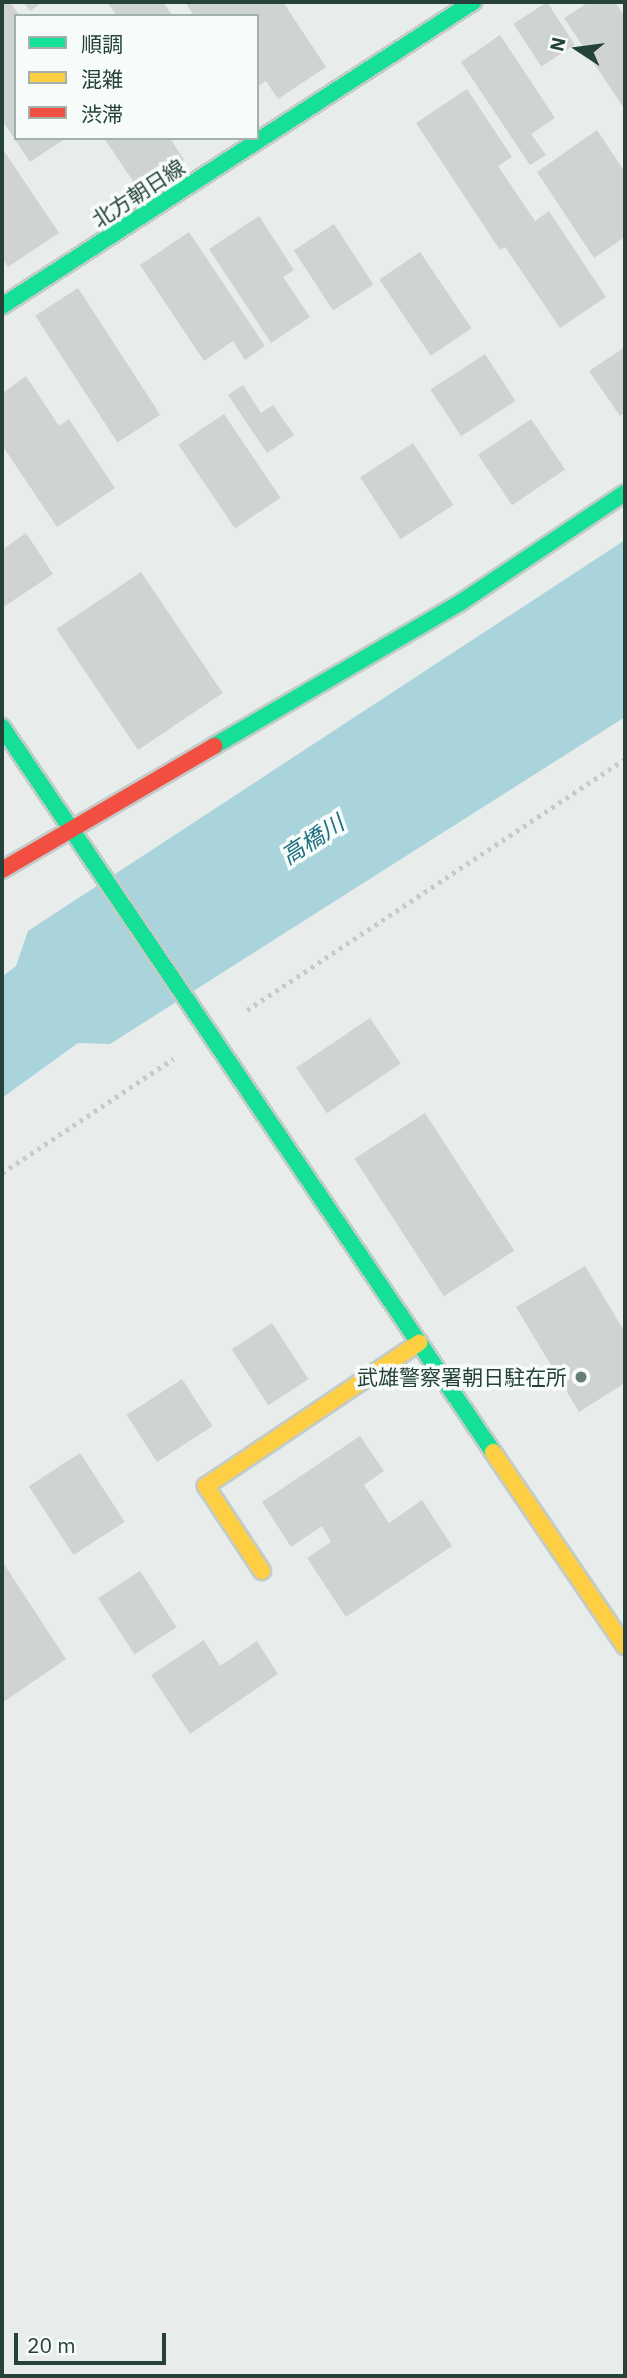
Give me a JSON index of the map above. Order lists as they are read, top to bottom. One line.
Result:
{"streets":{"street":["北方朝日線"]},"water":["高橋川"],"places":["武雄警察署朝日駐在所"],"legend":["順調","混雑","渋滞"],"scale_bar":"20 m","north":"left"}
